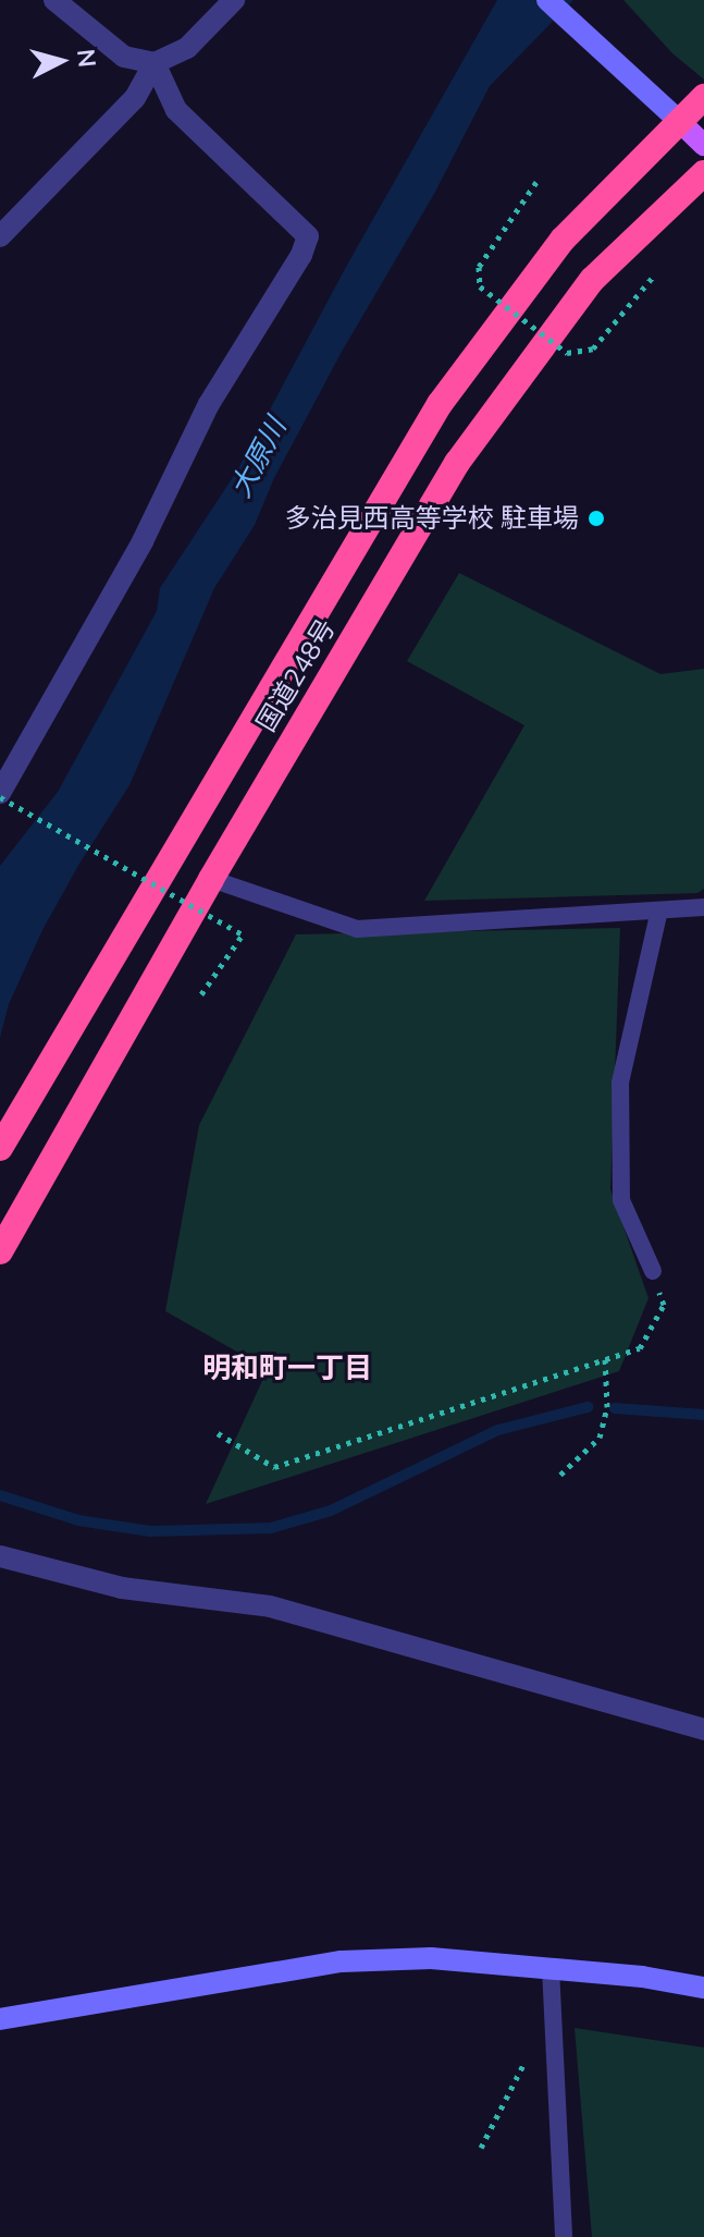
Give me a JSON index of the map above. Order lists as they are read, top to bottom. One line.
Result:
{"streets":{"highway":["国道248号"]},"districts":["明和町一丁目"],"water":["大原川"],"places":["多治見西高等学校 駐車場"],"north":"right"}
